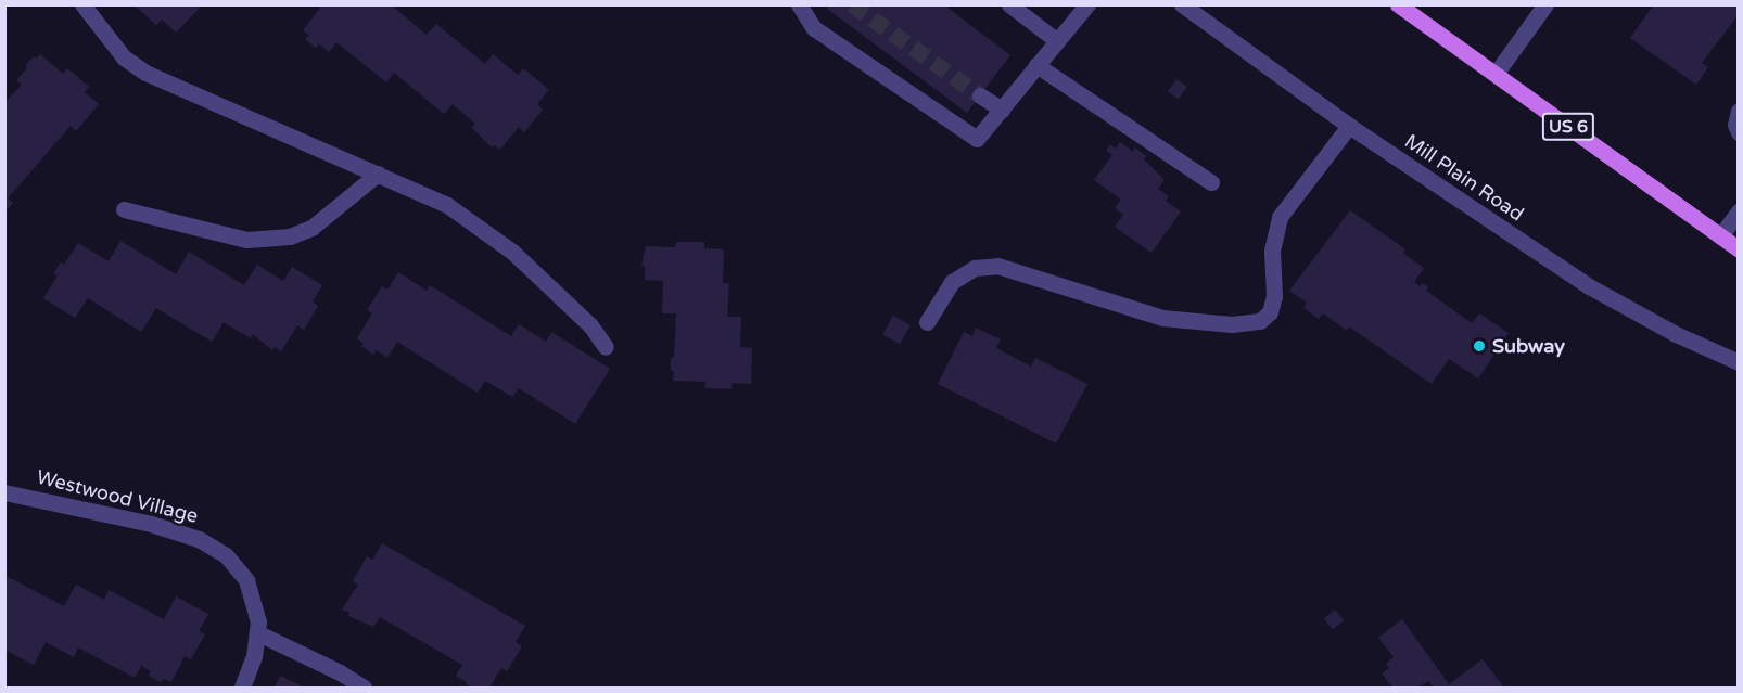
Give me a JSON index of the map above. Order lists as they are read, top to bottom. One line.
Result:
{"streets":{"main road":["US 6"],"street":["Mill Plain Road","Westwood Village"]},"places":["Subway"]}
